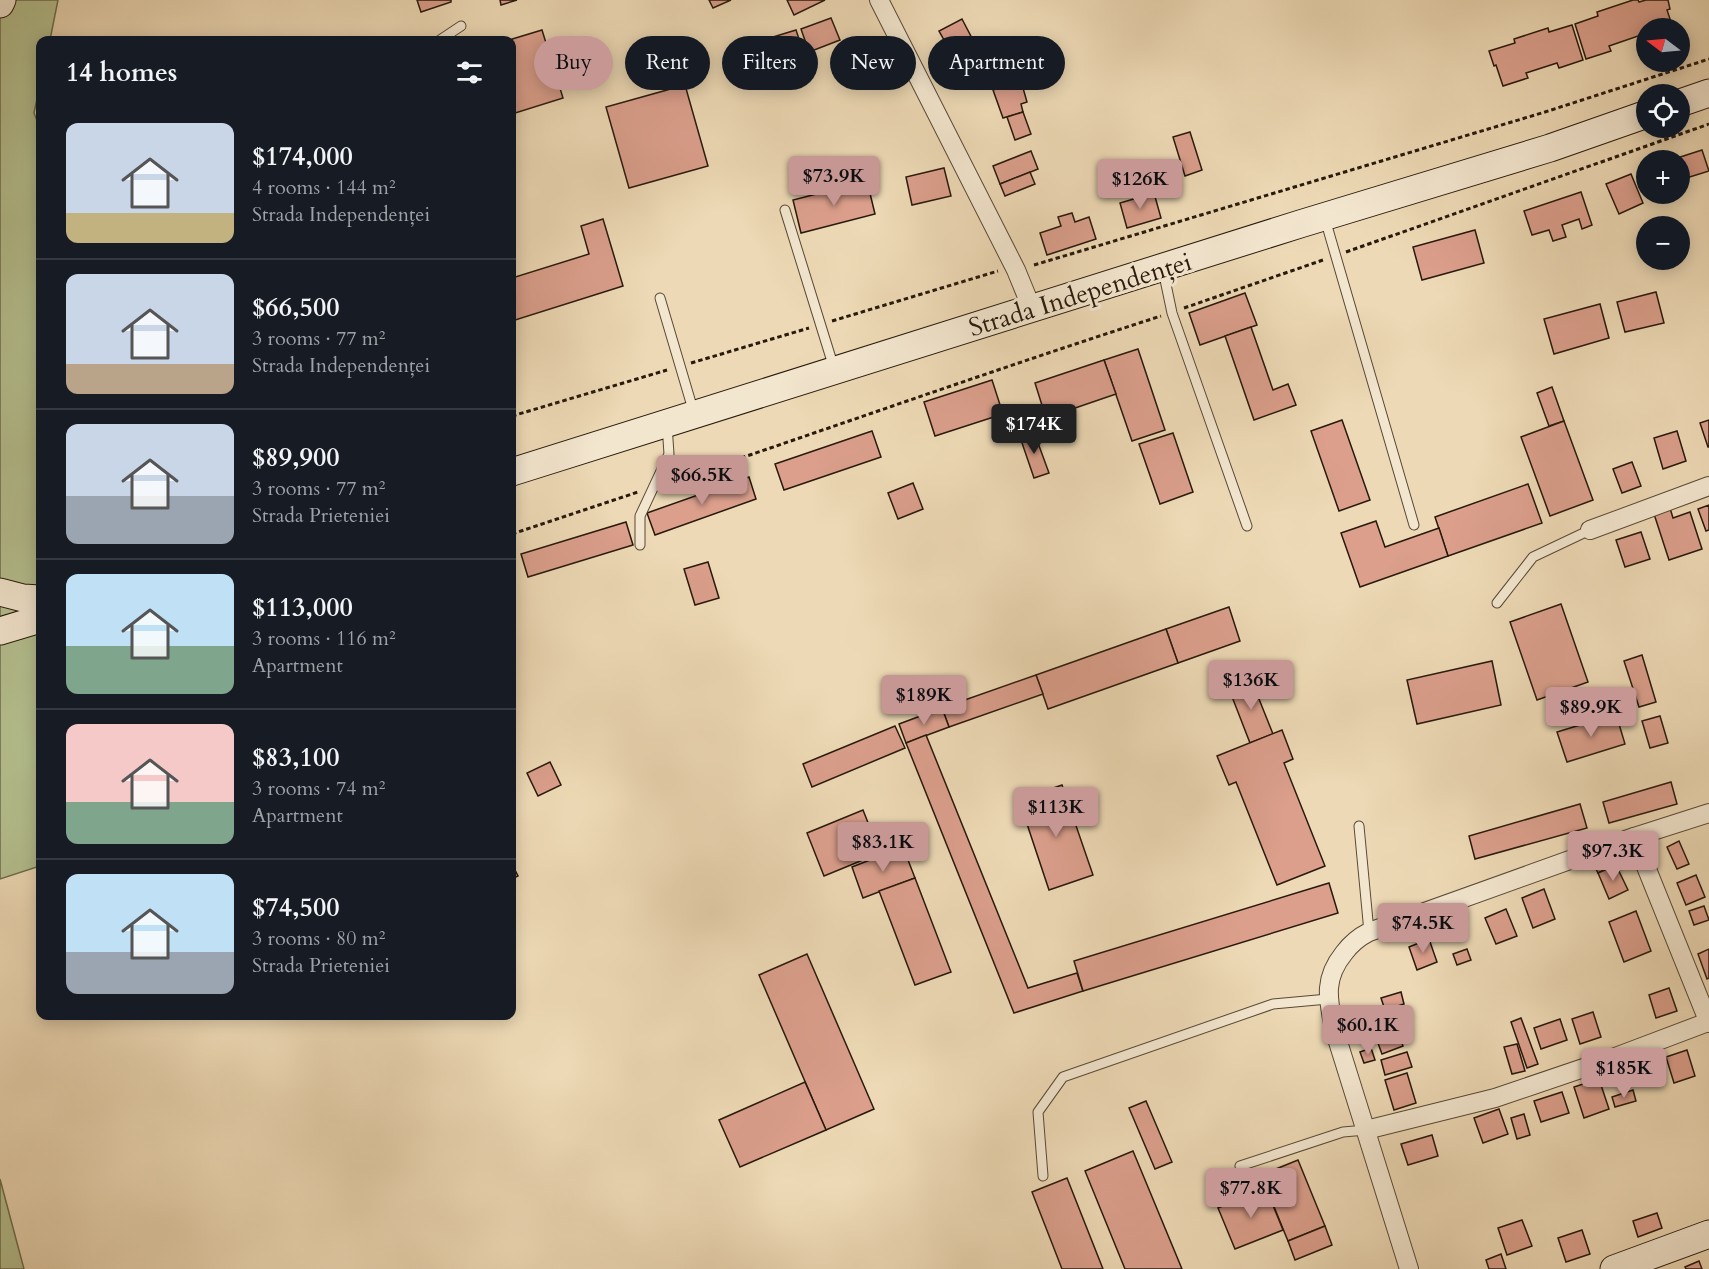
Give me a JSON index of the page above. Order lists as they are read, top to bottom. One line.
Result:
{"streets":{"main road":["Strada Independenței"]},"north":"left","page":{"map_buttons":["+","−"],"chip":["Buy","Rent","Filters","New","Apartment"],"heading":"14 homes","list":[{"name":"$174,000","note":"4 rooms · 144 m² · Strada Independenței"},{"name":"$66,500","note":"3 rooms · 77 m² · Strada Independenței"},{"name":"$89,900","note":"3 rooms · 77 m² · Strada Prieteniei"},{"name":"$113,000","note":"3 rooms · 116 m² · Apartment"},{"name":"$83,100","note":"3 rooms · 74 m² · Apartment"},{"name":"$74,500","note":"3 rooms · 80 m² · Strada Prieteniei"}],"price":["$73.9K","$126K","$174K","$66.5K","$136K","$189K","$89.9K","$113K","$83.1K","$97.3K","$74.5K","$60.1K","$185K","$77.8K"]}}
